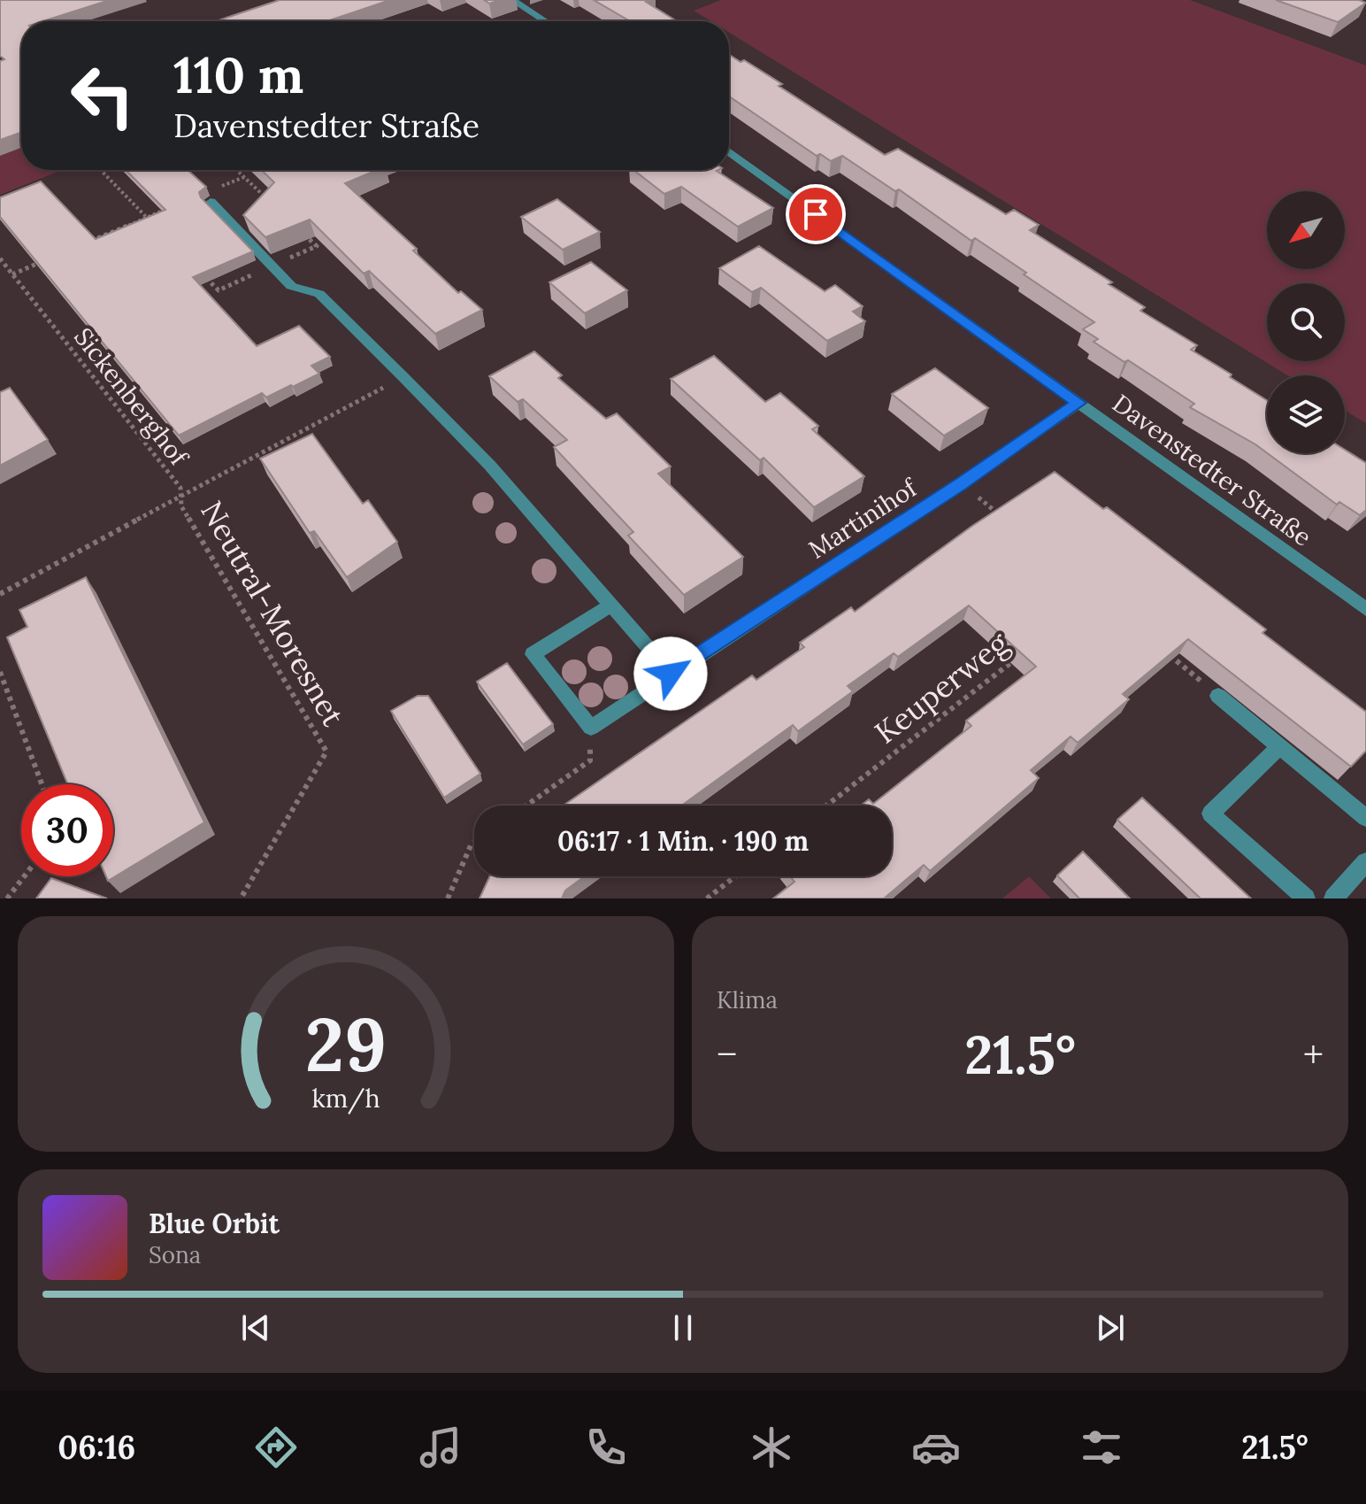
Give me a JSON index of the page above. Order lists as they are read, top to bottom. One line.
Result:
{"streets":{"street":["Davenstedter Straße","Martinihof"],"path":["Sickenberghof","Neutral-Moresnet","Keuperweg"]},"crossings":[["Sickenberghof","Neutral-Moresnet"],["Davenstedter Straße","Martinihof"]],"north":"bottom left","page":{"turn":["110 m","Davenstedter Straße"],"limit":"30","trip":"06:17 · 1 Min. · 190 m","tile":"Klima","heat":["−","21.5°","+"],"song":["Blue Orbit","Sona"],"tabs":["06:16","21.5°"],"gauge":["29","km/h"]}}
